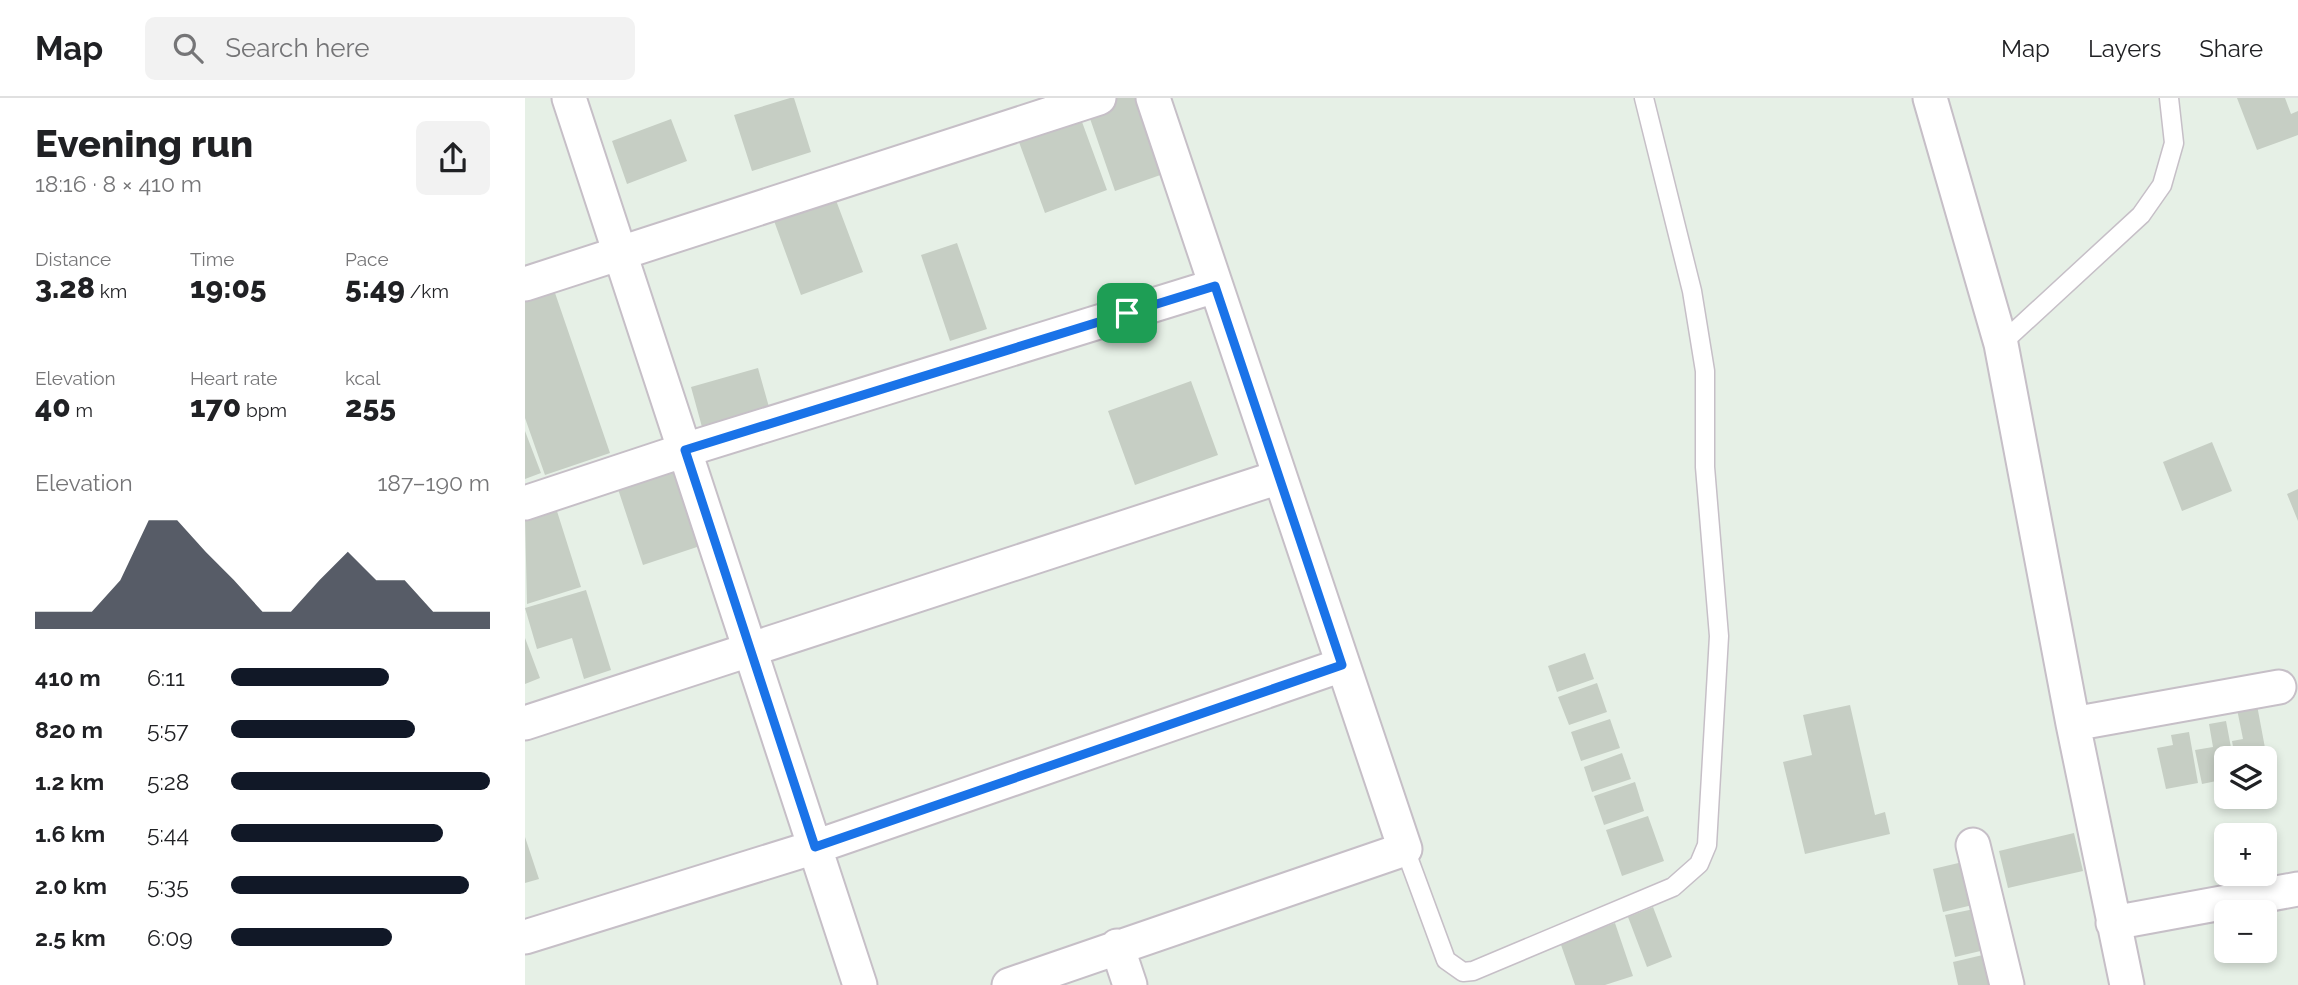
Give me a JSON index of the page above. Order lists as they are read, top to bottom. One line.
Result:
{"page":{"header":"Map","search":"Search here","nav":["Map","Layers","Share"],"heading":["Evening run","18:16 · 8 × 410 m"],"stats":[["Distance","3.28 km"],["Time","19:05"],["Pace","5:49 /km"],["Elevation","40 m"],["Heart rate","170 bpm"],["kcal","255"]],"chart":["Elevation","187–190 m"],"list":[{"name":"410 m","note":"6:11"},{"name":"820 m","note":"5:57"},{"name":"1.2 km","note":"5:28"},{"name":"1.6 km","note":"5:44"},{"name":"2.0 km","note":"5:35"},{"name":"2.5 km","note":"6:09"}],"map_buttons":["+","−"]}}
